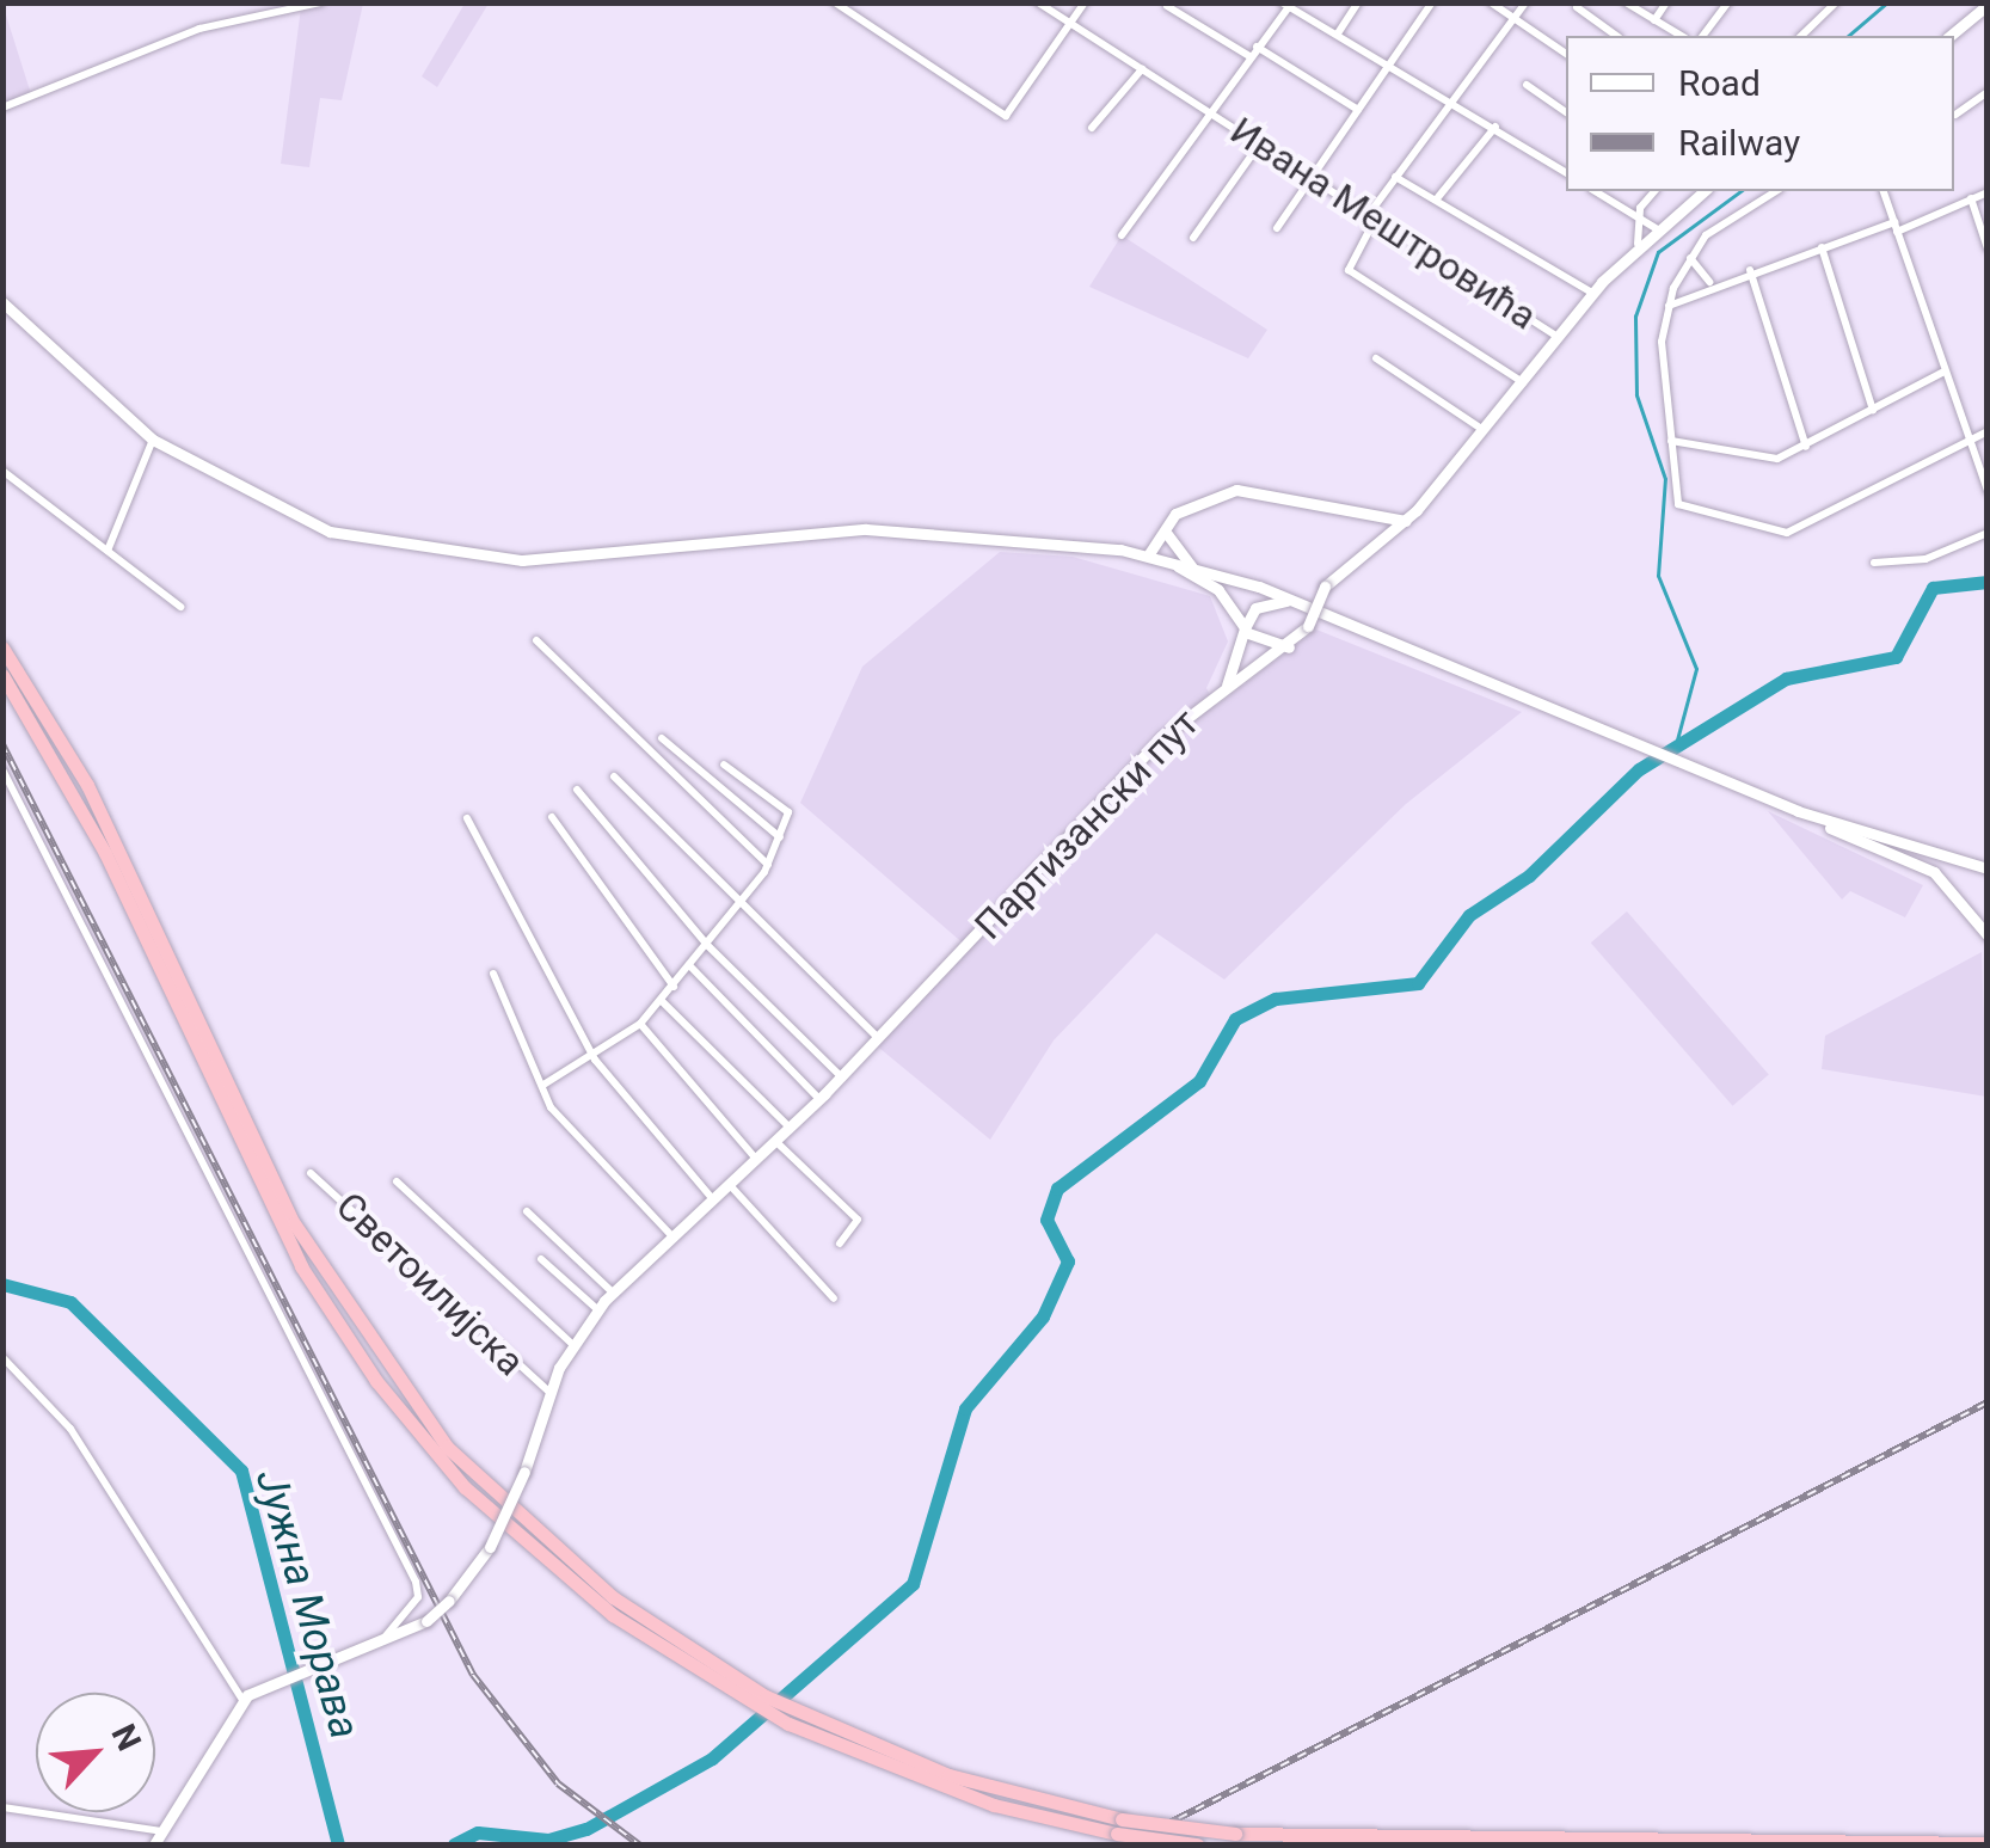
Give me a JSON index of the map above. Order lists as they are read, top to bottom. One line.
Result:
{"streets":{"main road":["Партизански пут"],"street":["Ивана Мештровића","Светоилијска"]},"crossings":[["Ивана Мештровића","Партизански пут"],["Партизански пут","Светоилијска"]],"water":["Јужна Морава"],"legend":["Road","Railway"],"north":"top right"}
